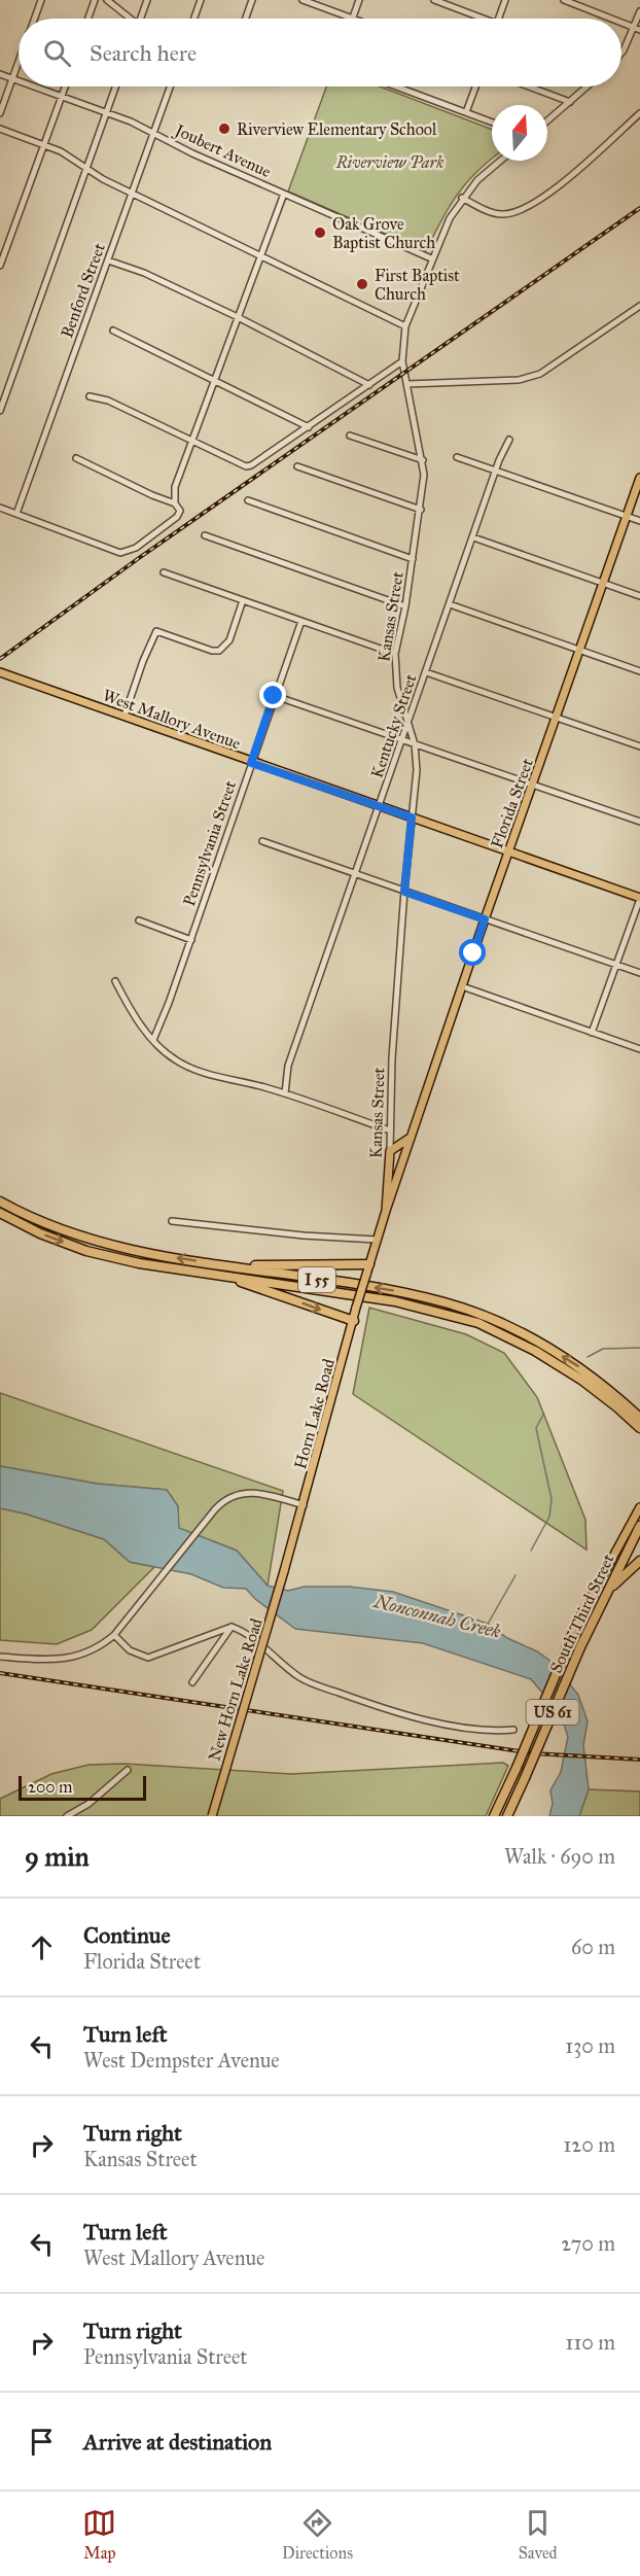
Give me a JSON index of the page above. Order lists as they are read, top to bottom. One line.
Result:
{"streets":{"highway":["I 55","South Third Street","US 61"],"main road":["Kansas Street","West Mallory Avenue","Florida Street","Horn Lake Road","New Horn Lake Road"],"street":["Joubert Avenue","Benford Street","Kentucky Street","Pennsylvania Street"]},"crossings":[["Joubert Avenue","Benford Street"],["Joubert Avenue","Kansas Street"],["Kansas Street","West Mallory Avenue"],["Kansas Street","Kentucky Street"],["Kansas Street","Florida Street"],["Kansas Street","Horn Lake Road"],["West Mallory Avenue","Kentucky Street"],["West Mallory Avenue","Florida Street"],["West Mallory Avenue","Pennsylvania Street"],["Horn Lake Road","New Horn Lake Road"]],"water":["Nonconnah Creek"],"parks":["Riverview Park"],"places":["Riverview Elementary School","Oak Grove Baptist Church","First Baptist Church"],"scale_bar":"200 m","north":"top","page":{"search":"Search here","scale":"200 m","heading":["9 min","Walk · 690 m"],"list":[["Continue","Florida Street","60 m"],["Turn left","West Dempster Avenue","130 m"],["Turn right","Kansas Street","120 m"],["Turn left","West Mallory Avenue","270 m"],["Turn right","Pennsylvania Street","110 m"],"Arrive at destination"],"nav":["Map","Directions","Saved"]}}
